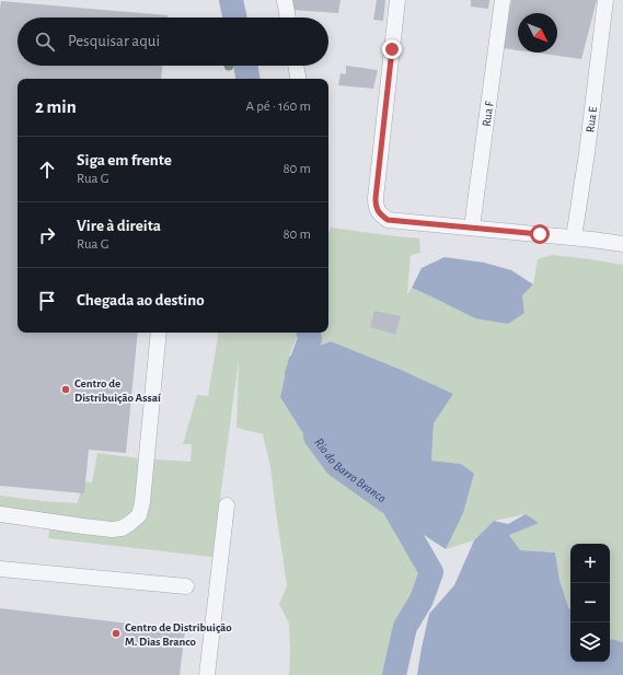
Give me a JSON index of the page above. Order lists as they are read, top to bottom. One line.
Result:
{"streets":{"street":["Rua F","Rua E"]},"water":["Rio do Barro Branco"],"places":["Centro de Distribuição Assaí","Centro de Distribuição M. Dias Branco"],"north":"bottom right","page":{"search":"Pesquisar aqui","heading":["2 min","A pé · 160 m"],"list":[["Siga em frente","Rua G","80 m"],["Vire à direita","Rua G","80 m"],"Chegada ao destino"],"map_buttons":["+","−"]}}
